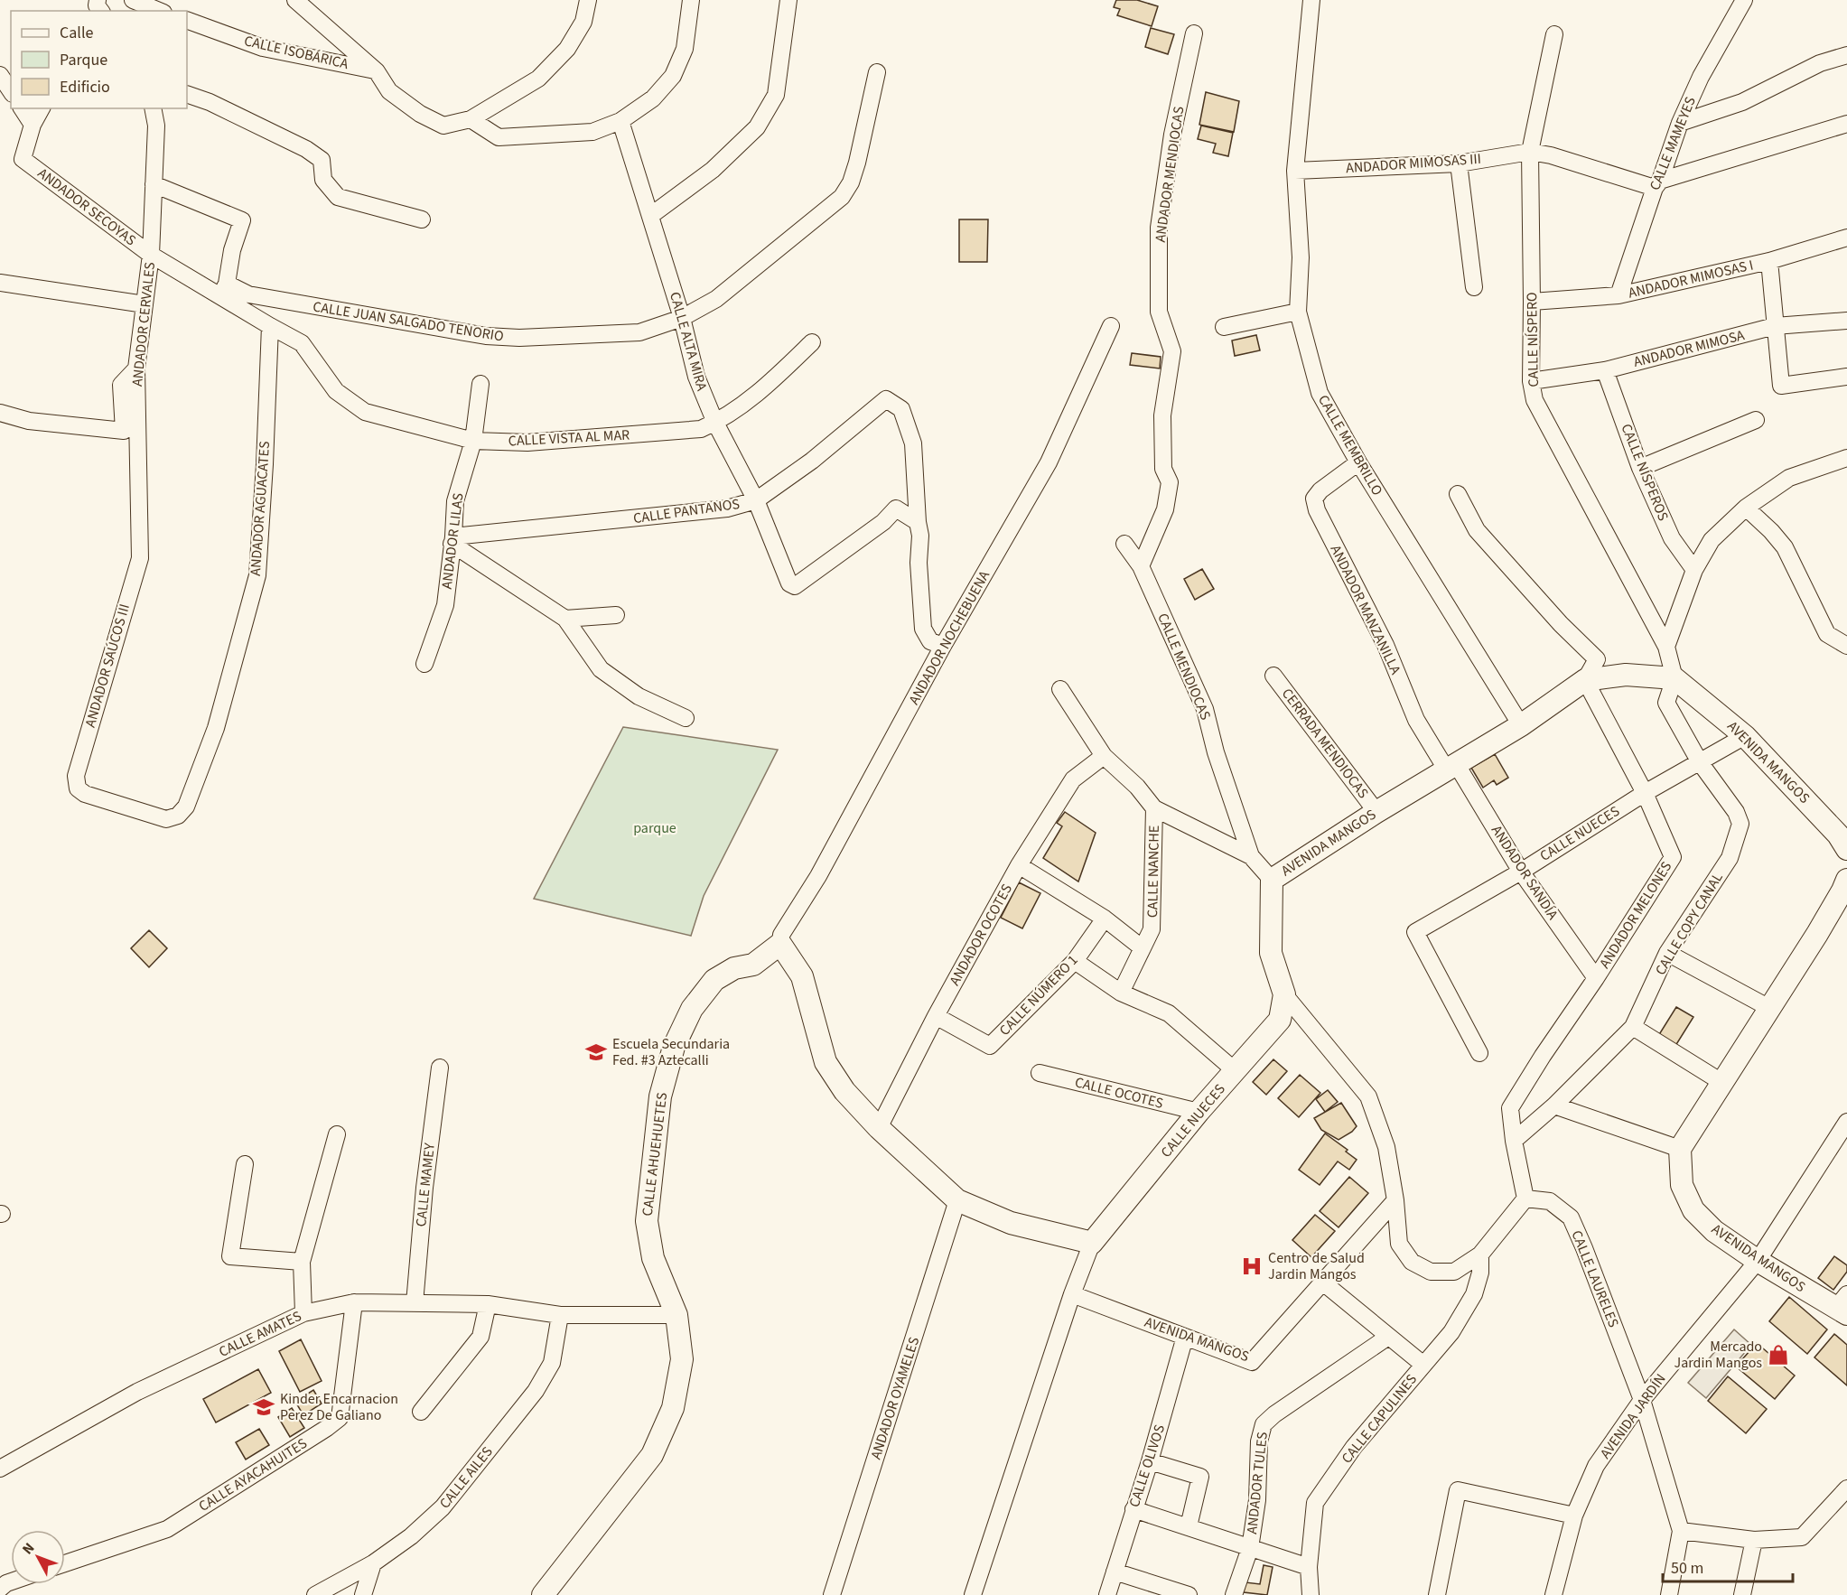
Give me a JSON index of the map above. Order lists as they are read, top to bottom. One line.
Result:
{"streets":{"main road":["AVENIDA MANGOS","CALLE NUECES","CALLE AHUEHUETES"],"street":["CALLE ISOBÁRICA","CALLE MAMEYES","ANDADOR MIMOSAS III","ANDADOR MENDIOCAS","ANDADOR SECOYAS","ANDADOR MIMOSAS I","CALLE JUAN SALGADO TENORIO","ANDADOR CERVALES","CALLE NÍSPERO","CALLE ALTA MIRA","ANDADOR MIMOSA","CALLE VISTA AL MAR","CALLE MEMBRILLO","CALLE NÍSPEROS","ANDADOR AGUACATES","CALLE PANTANOS","ANDADOR LILAS","ANDADOR MANZANILLA","ANDADOR NOCHEBUENA","ANDADOR SAÚCOS III","CALLE MENDIOCAS","CERRADA MENDIOCAS","CALLE NANCHE","ANDADOR SANDÍA","ANDADOR MELONES","CALLE COPY CANAL","ANDADOR OCOTES","CALLE NÚMERO 1","CALLE OCOTES","CALLE MAMEY","CALLE LAURELES","CALLE AMATES","ANDADOR OYAMELES","AVENIDA JARDÍN","CALLE CAPULINES","CALLE OLIVOS","CALLE AYACAHUITES","CALLE AILES","ANDADOR TULES"]},"crossings":[["CALLE MAMEYES","ANDADOR MIMOSAS III"],["CALLE MAMEYES","ANDADOR MIMOSAS I"],["ANDADOR MIMOSAS III","CALLE NÍSPERO"],["ANDADOR MIMOSAS III","CALLE MEMBRILLO"],["ANDADOR MENDIOCAS","CALLE MENDIOCAS"],["ANDADOR SECOYAS","ANDADOR CERVALES"],["ANDADOR MIMOSAS I","CALLE NÍSPERO"],["CALLE JUAN SALGADO TENORIO","CALLE ALTA MIRA"],["ANDADOR CERVALES","ANDADOR SAÚCOS III"],["CALLE NÍSPERO","ANDADOR MIMOSA"],["CALLE NÍSPERO","AVENIDA MANGOS"],["CALLE NÍSPERO","CALLE COPY CANAL"],["CALLE ALTA MIRA","CALLE VISTA AL MAR"],["CALLE ALTA MIRA","CALLE PANTANOS"],["ANDADOR MIMOSA","CALLE NÍSPEROS"],["CALLE VISTA AL MAR","ANDADOR AGUACATES"],["CALLE VISTA AL MAR","ANDADOR LILAS"],["CALLE MEMBRILLO","ANDADOR MANZANILLA"],["CALLE MEMBRILLO","AVENIDA MANGOS"],["ANDADOR AGUACATES","ANDADOR SAÚCOS III"],["CALLE PANTANOS","ANDADOR LILAS"],["ANDADOR MANZANILLA","AVENIDA MANGOS"],["ANDADOR MANZANILLA","ANDADOR SANDÍA"],["ANDADOR NOCHEBUENA","CALLE AHUEHUETES"],["CERRADA MENDIOCAS","AVENIDA MANGOS"],["AVENIDA MANGOS","CALLE NUECES"],["AVENIDA MANGOS","ANDADOR SANDÍA"],["AVENIDA MANGOS","ANDADOR MELONES"],["AVENIDA MANGOS","CALLE COPY CANAL"],["AVENIDA MANGOS","AVENIDA JARDÍN"],["AVENIDA MANGOS","CALLE OLIVOS"],["CALLE NUECES","ANDADOR SANDÍA"],["CALLE NUECES","ANDADOR MELONES"],["CALLE NUECES","CALLE COPY CANAL"],["CALLE NUECES","CALLE OCOTES"],["ANDADOR SANDÍA","ANDADOR MELONES"],["ANDADOR MELONES","CALLE COPY CANAL"],["ANDADOR MELONES","CALLE LAURELES"],["ANDADOR OCOTES","CALLE NÚMERO 1"],["CALLE AHUEHUETES","CALLE AMATES"],["CALLE MAMEY","CALLE AMATES"],["CALLE LAURELES","AVENIDA JARDÍN"],["CALLE AMATES","CALLE AYACAHUITES"],["CALLE AMATES","CALLE AILES"]],"parks":["parque"],"places":{"school or university":["Escuela Secundaria Fed. #3 Aztecalli","Kinder Encarnacion Perez De Galiano"],"hospital":["Centro de Salud Jardin Mangos"],"shop":["Mercado Jardin Mangos"]},"legend":["Calle","Parque","Edificio"],"scale_bar":"50 m","north":"top left"}
